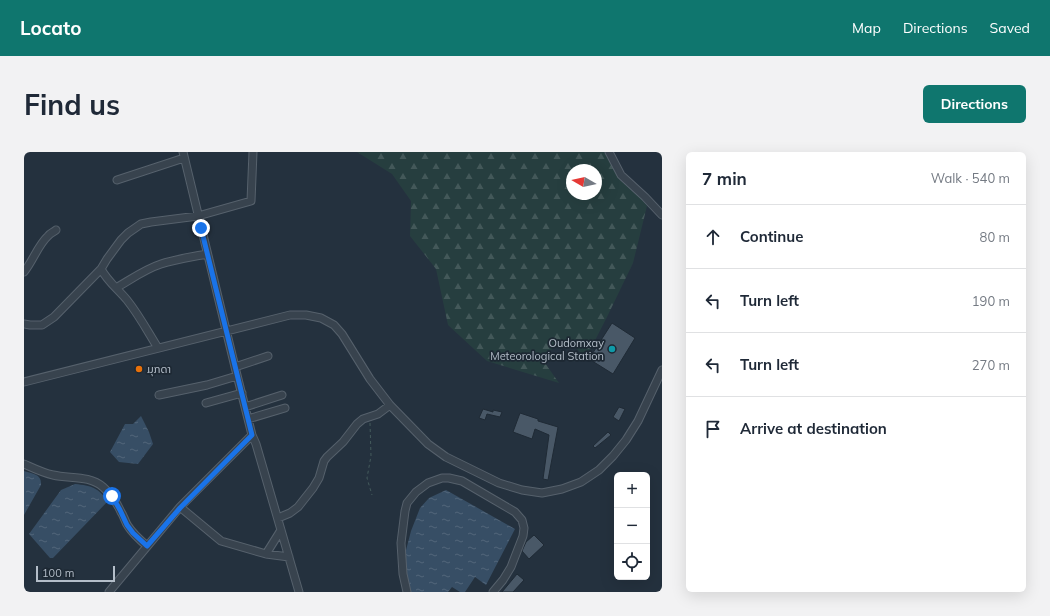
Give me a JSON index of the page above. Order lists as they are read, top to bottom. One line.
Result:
{"places":["Oudomxay Meteorological Station","ມຸກດາ"],"scale_bar":"100 m","north":"left","page":{"header":"Locato","nav":["Map","Directions","Saved"],"buttons":"Directions","title":"Find us","heading":["7 min","Walk · 540 m"],"list":[["Continue","80 m"],["Turn left","190 m"],["Turn left","270 m"],"Arrive at destination"],"map_buttons":["+","−"],"scale":"100 m"}}
